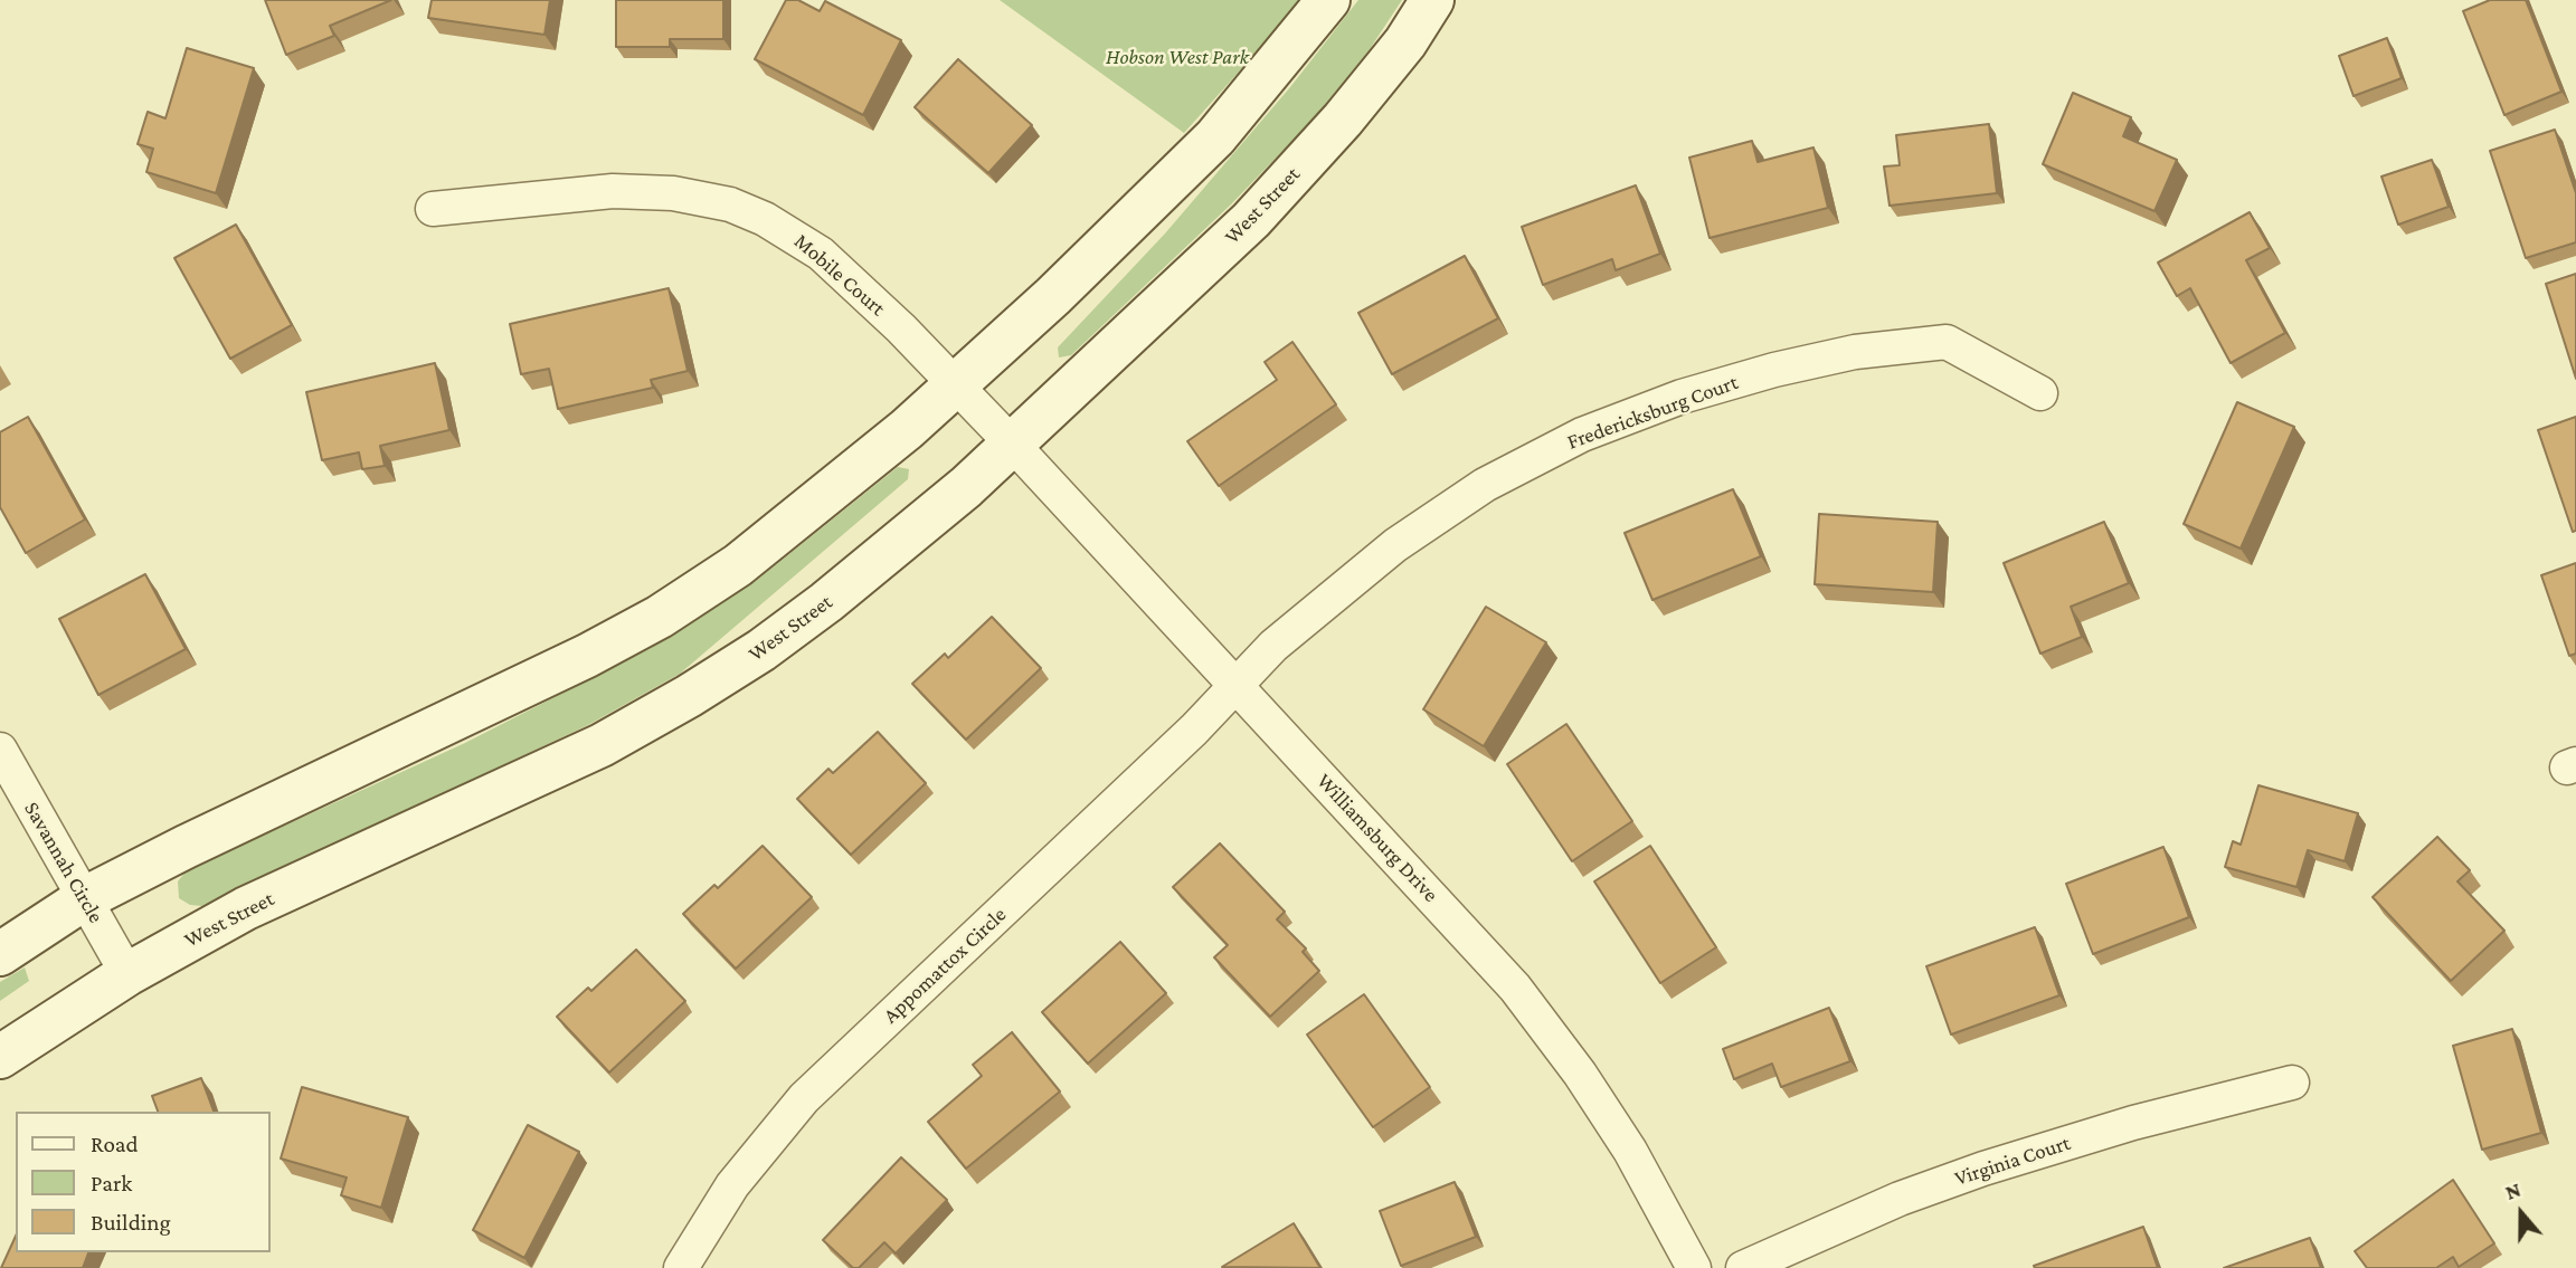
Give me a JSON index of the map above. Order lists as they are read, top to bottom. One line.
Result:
{"streets":{"street":["West Street","Mobile Court","Fredericksburg Court","Williamsburg Drive","Savannah Circle","Appomattox Circle","Virginia Court"]},"crossings":[["West Street","Mobile Court"],["West Street","Williamsburg Drive"],["West Street","Savannah Circle"],["Mobile Court","Williamsburg Drive"],["Fredericksburg Court","Williamsburg Drive"],["Fredericksburg Court","Appomattox Circle"],["Williamsburg Drive","Appomattox Circle"]],"parks":["Hobson West Park"],"legend":["Road","Park","Building"],"north":"top"}
